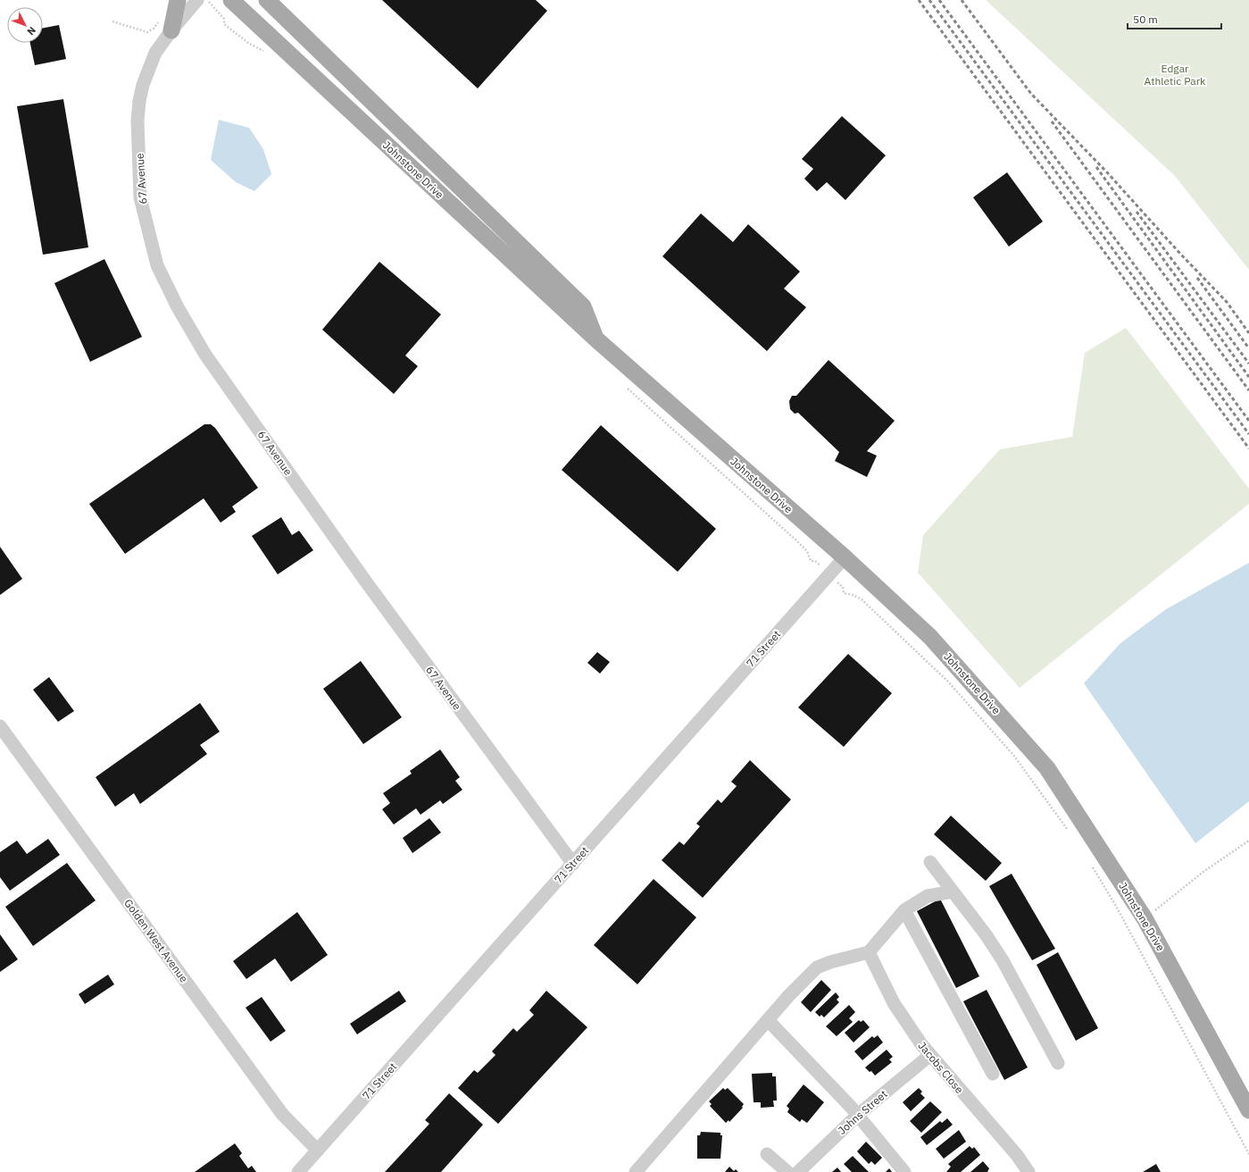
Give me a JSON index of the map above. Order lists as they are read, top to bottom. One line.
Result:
{"streets":{"main road":["Johnstone Drive"],"street":["67 Avenue","71 Street","Golden West Avenue","Jacobs Close","Johns Street"]},"crossings":[["Johnstone Drive","71 Street"],["67 Avenue","71 Street"],["71 Street","Golden West Avenue"],["Jacobs Close","Johns Street"]],"parks":["Edgar Athletic Park"],"scale_bar":"50 m","north":"bottom right"}
